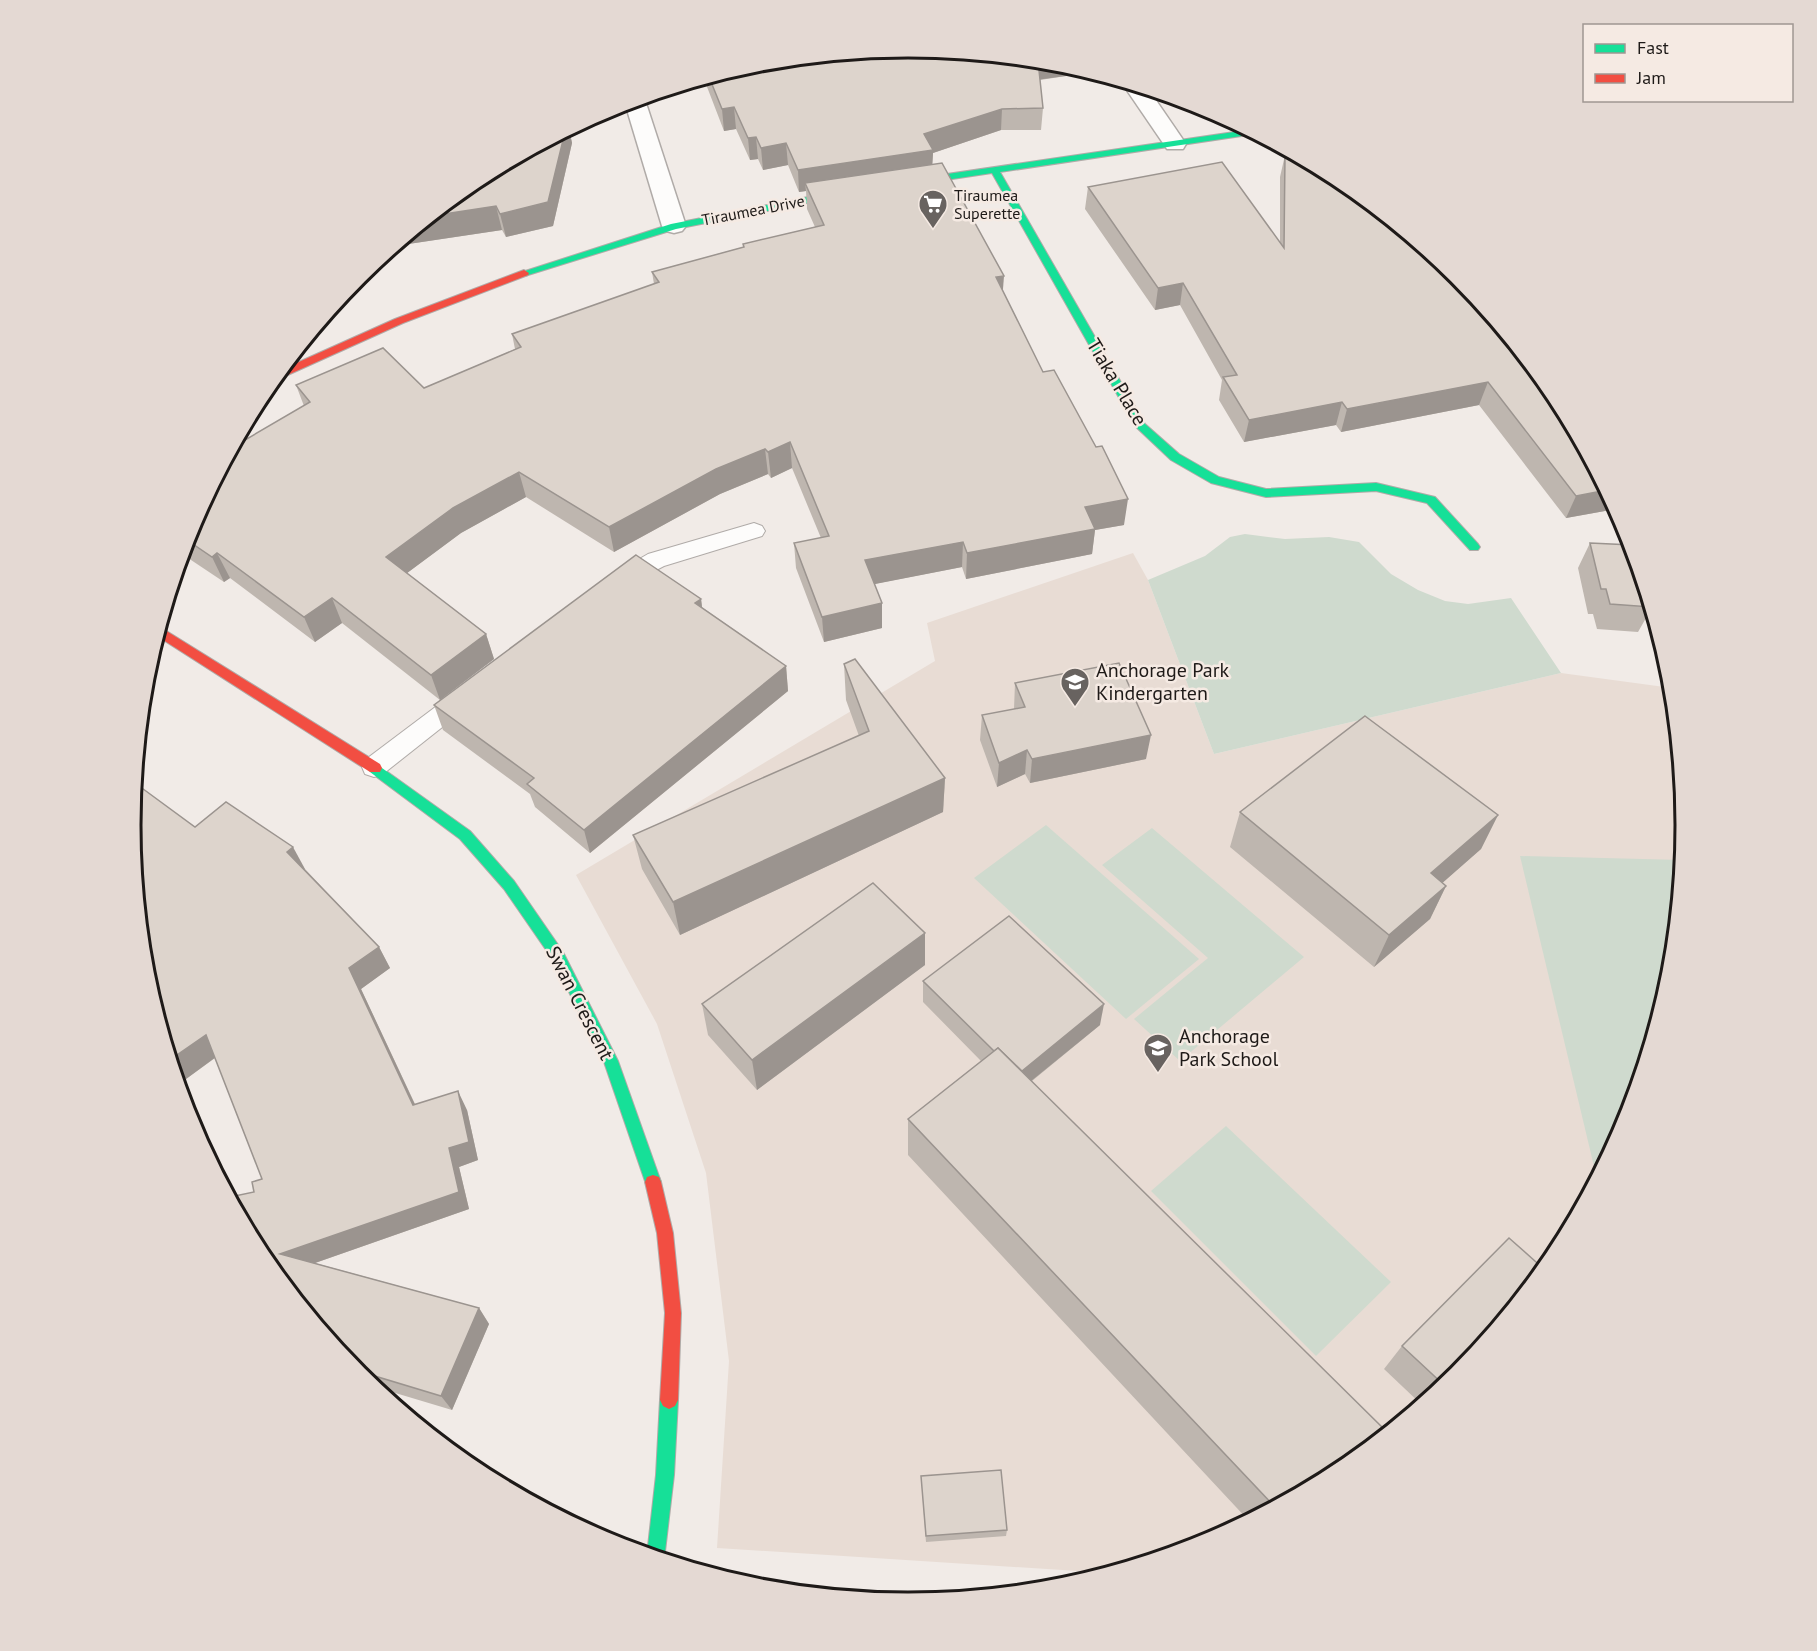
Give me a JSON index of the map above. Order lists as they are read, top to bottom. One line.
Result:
{"streets":{"street":["Tiraumea Drive","Tiaka Place","Swan Crescent"]},"places":{"supermarket":["Tiraumea Superette"],"school or university":["Anchorage Park Kindergarten","Anchorage Park School"]},"legend":["Fast","Jam"]}
